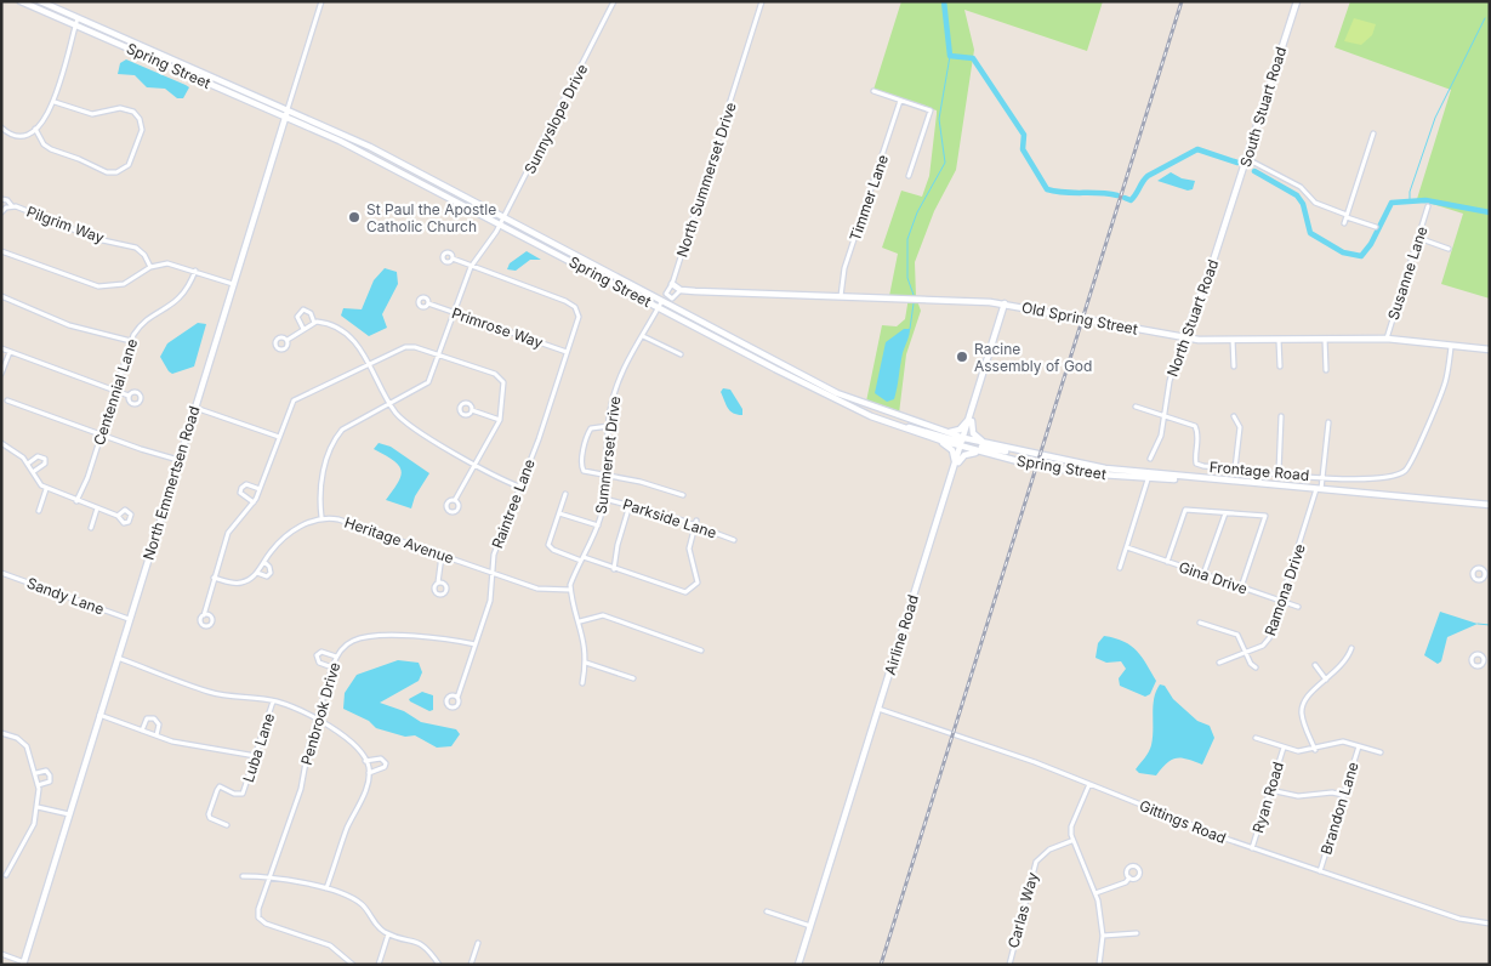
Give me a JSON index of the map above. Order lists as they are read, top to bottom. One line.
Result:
{"streets":{"main road":["Spring Street","South Stuart Road","Old Spring Street","North Stuart Road","North Emmertsen Road","Airline Road"],"street":["Sunnyslope Drive","North Summerset Drive","Timmer Lane","Pilgrim Way","Susanne Lane","Primrose Way","Centennial Lane","Summerset Drive","Frontage Road","Raintree Lane","Parkside Lane","Heritage Avenue","Gina Drive","Ramona Drive","Sandy Lane","Penbrook Drive","Luba Lane","Ryan Road","Brandon Lane","Gittings Road","Carlas Way"]},"crossings":[["Spring Street","Sunnyslope Drive"],["Spring Street","Summerset Drive"],["Spring Street","North Emmertsen Road"],["Spring Street","Ramona Drive"],["Spring Street","Airline Road"],["South Stuart Road","North Stuart Road"],["Sunnyslope Drive","Primrose Way"],["Sunnyslope Drive","Raintree Lane"],["Timmer Lane","Old Spring Street"],["Susanne Lane","Old Spring Street"],["Old Spring Street","North Stuart Road"],["Old Spring Street","Frontage Road"],["Old Spring Street","Airline Road"],["North Stuart Road","Frontage Road"],["Primrose Way","Raintree Lane"],["Summerset Drive","Parkside Lane"],["Summerset Drive","Heritage Avenue"],["Frontage Road","Ramona Drive"],["North Emmertsen Road","Sandy Lane"],["Raintree Lane","Heritage Avenue"],["Raintree Lane","Penbrook Drive"],["Gina Drive","Ramona Drive"],["Airline Road","Gittings Road"],["Ryan Road","Gittings Road"],["Brandon Lane","Gittings Road"]],"places":["St Paul the Apostle Catholic Church","Racine Assembly of God"]}
